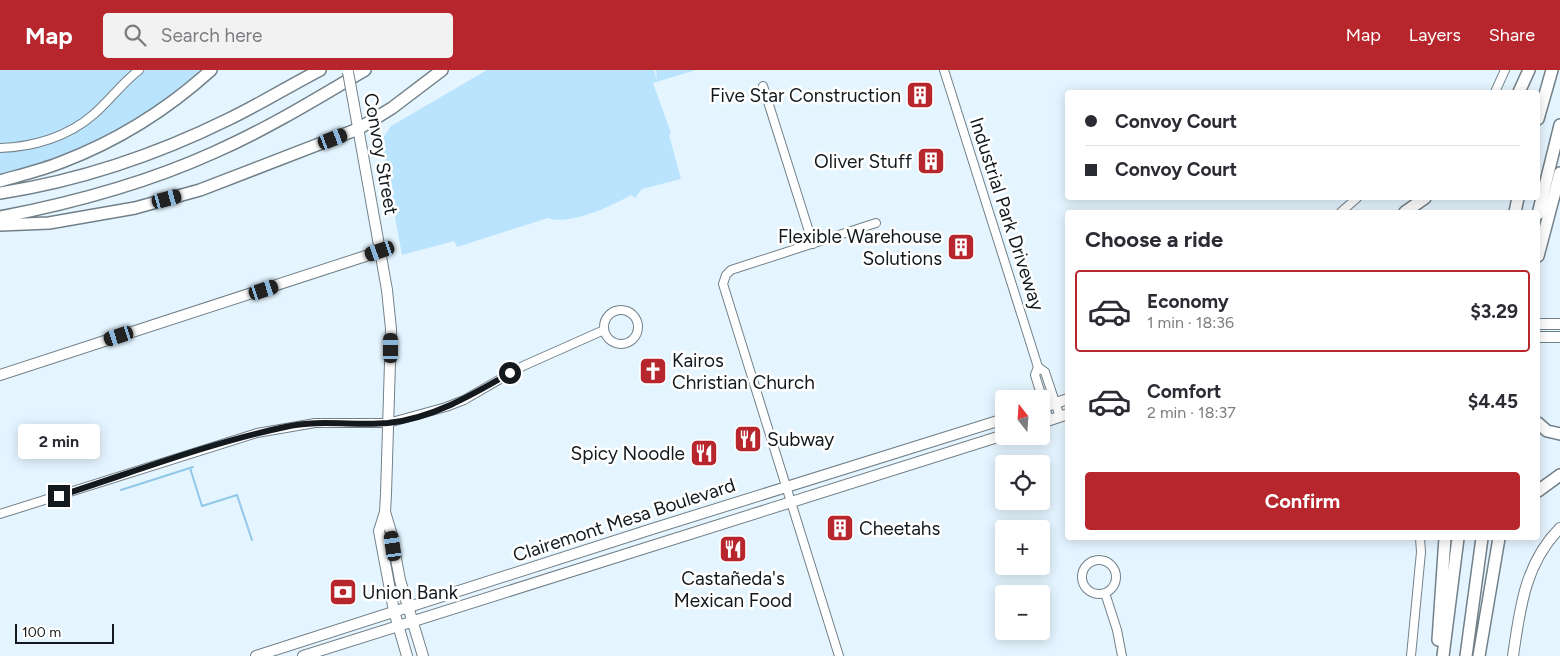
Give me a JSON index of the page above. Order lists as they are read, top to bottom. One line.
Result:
{"streets":{"main road":["Convoy Street","Clairemont Mesa Boulevard"],"street":["Industrial Park Driveway"]},"crossings":[["Convoy Street","Clairemont Mesa Boulevard"]],"places":{"building":["Five Star Construction","Oliver Stuff","Flexible Warehouse Solutions","Cheetahs"],"church":["Kairos Christian Church"],"restaurant":["Subway","Spicy Noodle","Castañeda's Mexican Food"],"bank":["Union Bank"]},"scale_bar":"100 m","north":"top","page":{"header":"Map","search":"Search here","nav":["Map","Layers","Share"],"banner":["Convoy Court","Convoy Court"],"heading":"Choose a ride","list":[{"name":"Economy","note":"1 min · 18:36","value":"$3.29"},{"name":"Comfort","note":"2 min · 18:37","value":"$4.45"}],"map_buttons":["+","−"],"bubble":"2 min","buttons":"Confirm","scale":"100 m"}}
